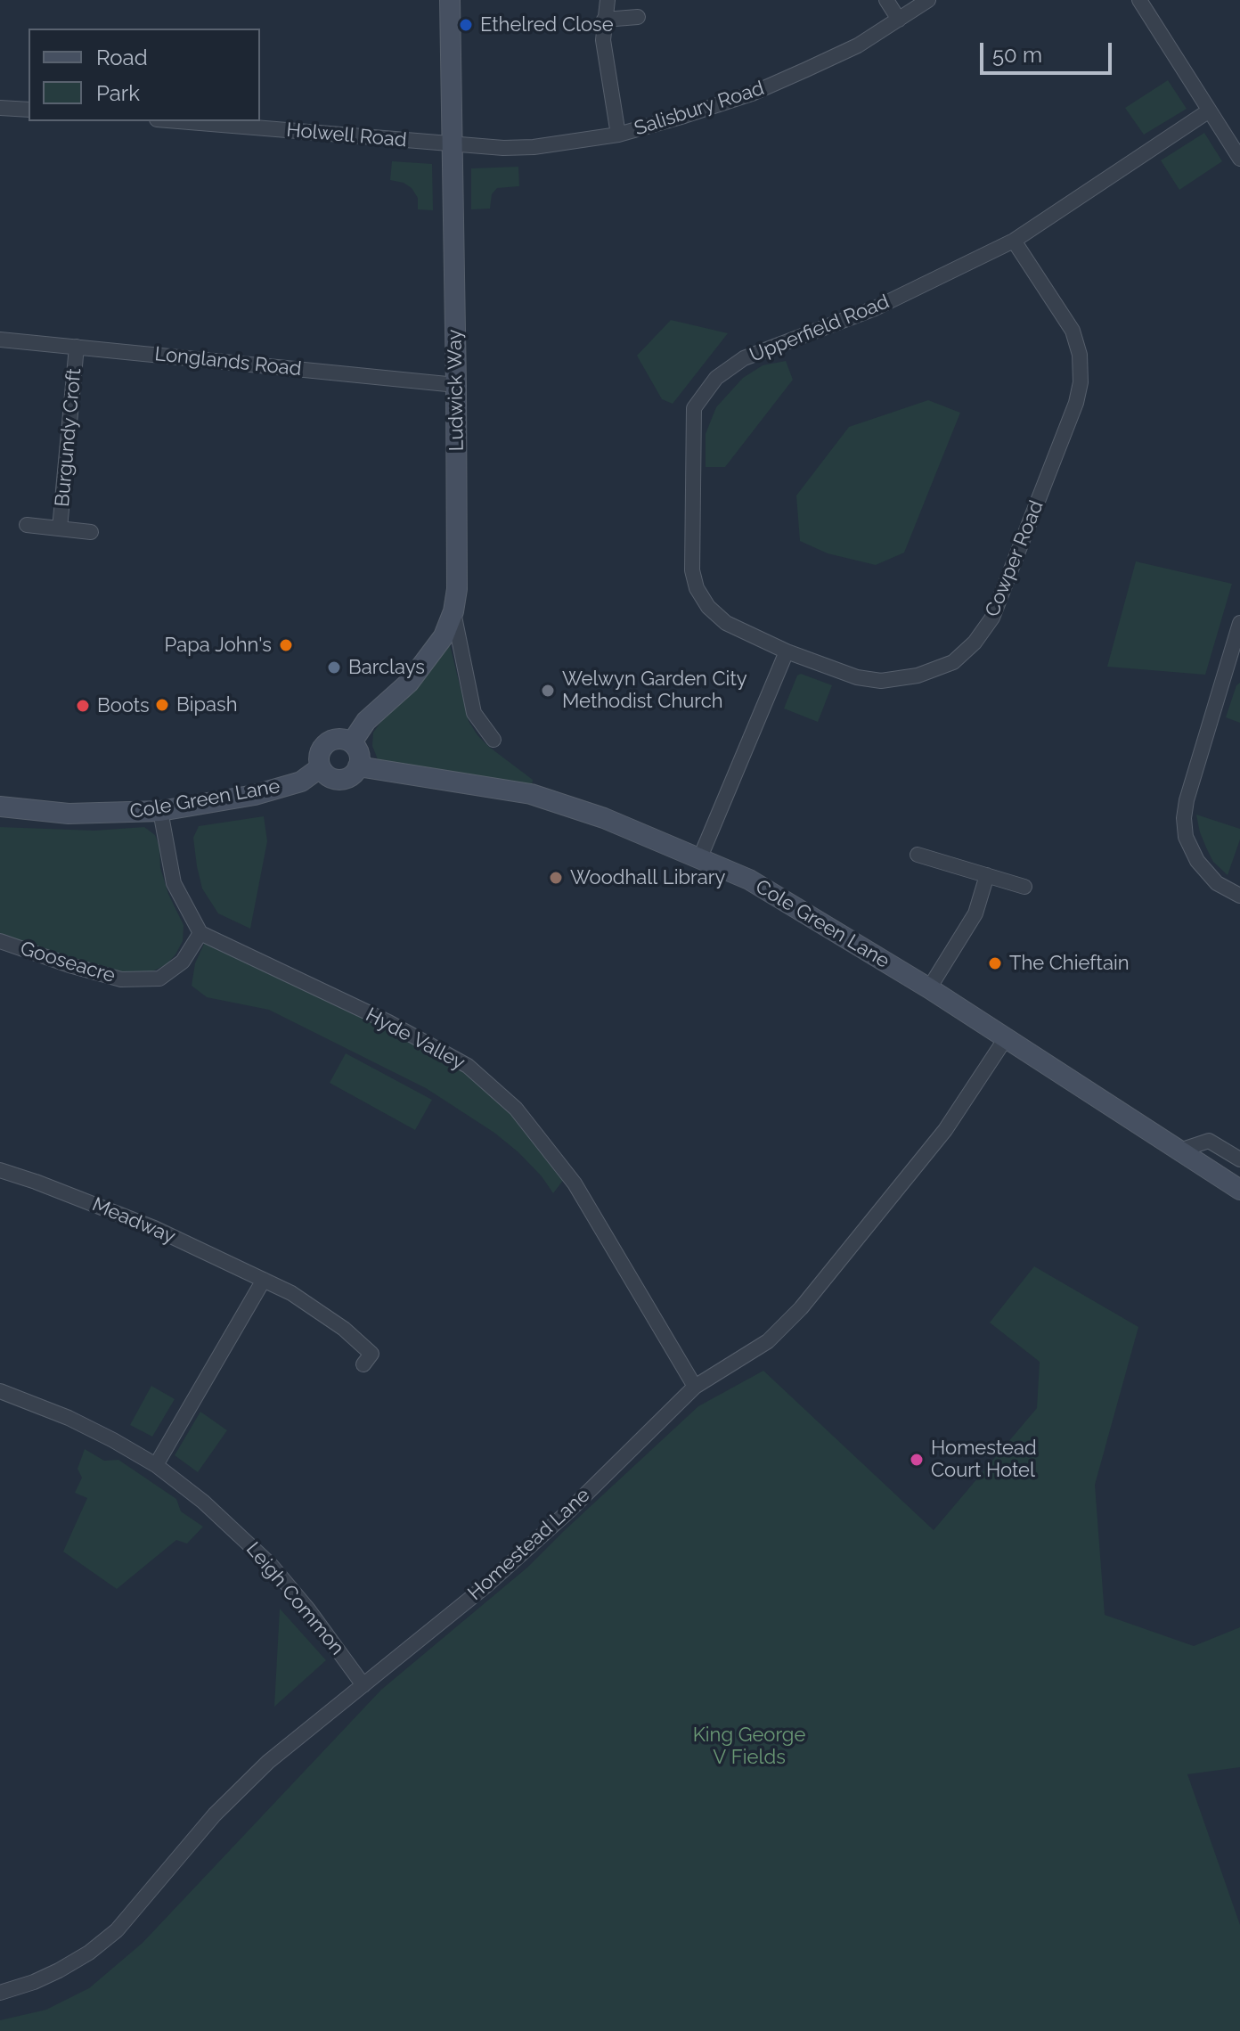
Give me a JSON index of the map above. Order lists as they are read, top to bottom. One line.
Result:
{"streets":{"street":["Salisbury Road","Holwell Road","Upperfield Road","Longlands Road","Ludwick Way","Burgundy Croft","Cowper Road","Cole Green Lane","Gooseacre","Hyde Valley","Meadway","Homestead Lane","Leigh Common"]},"crossings":[["Salisbury Road","Holwell Road"],["Salisbury Road","Ludwick Way"],["Holwell Road","Ludwick Way"],["Upperfield Road","Cowper Road"],["Longlands Road","Ludwick Way"],["Longlands Road","Burgundy Croft"],["Ludwick Way","Cole Green Lane"],["Cole Green Lane","Homestead Lane"],["Gooseacre","Hyde Valley"],["Hyde Valley","Homestead Lane"],["Homestead Lane","Leigh Common"]],"parks":["King George V Fields"],"places":["Ethelred Close","Papa John's","Barclays","Welwyn Garden City Methodist Church","Bipash","Boots","Woodhall Library","The Chieftain","Homestead Court Hotel"],"legend":["Road","Park"],"scale_bar":"50 m"}
